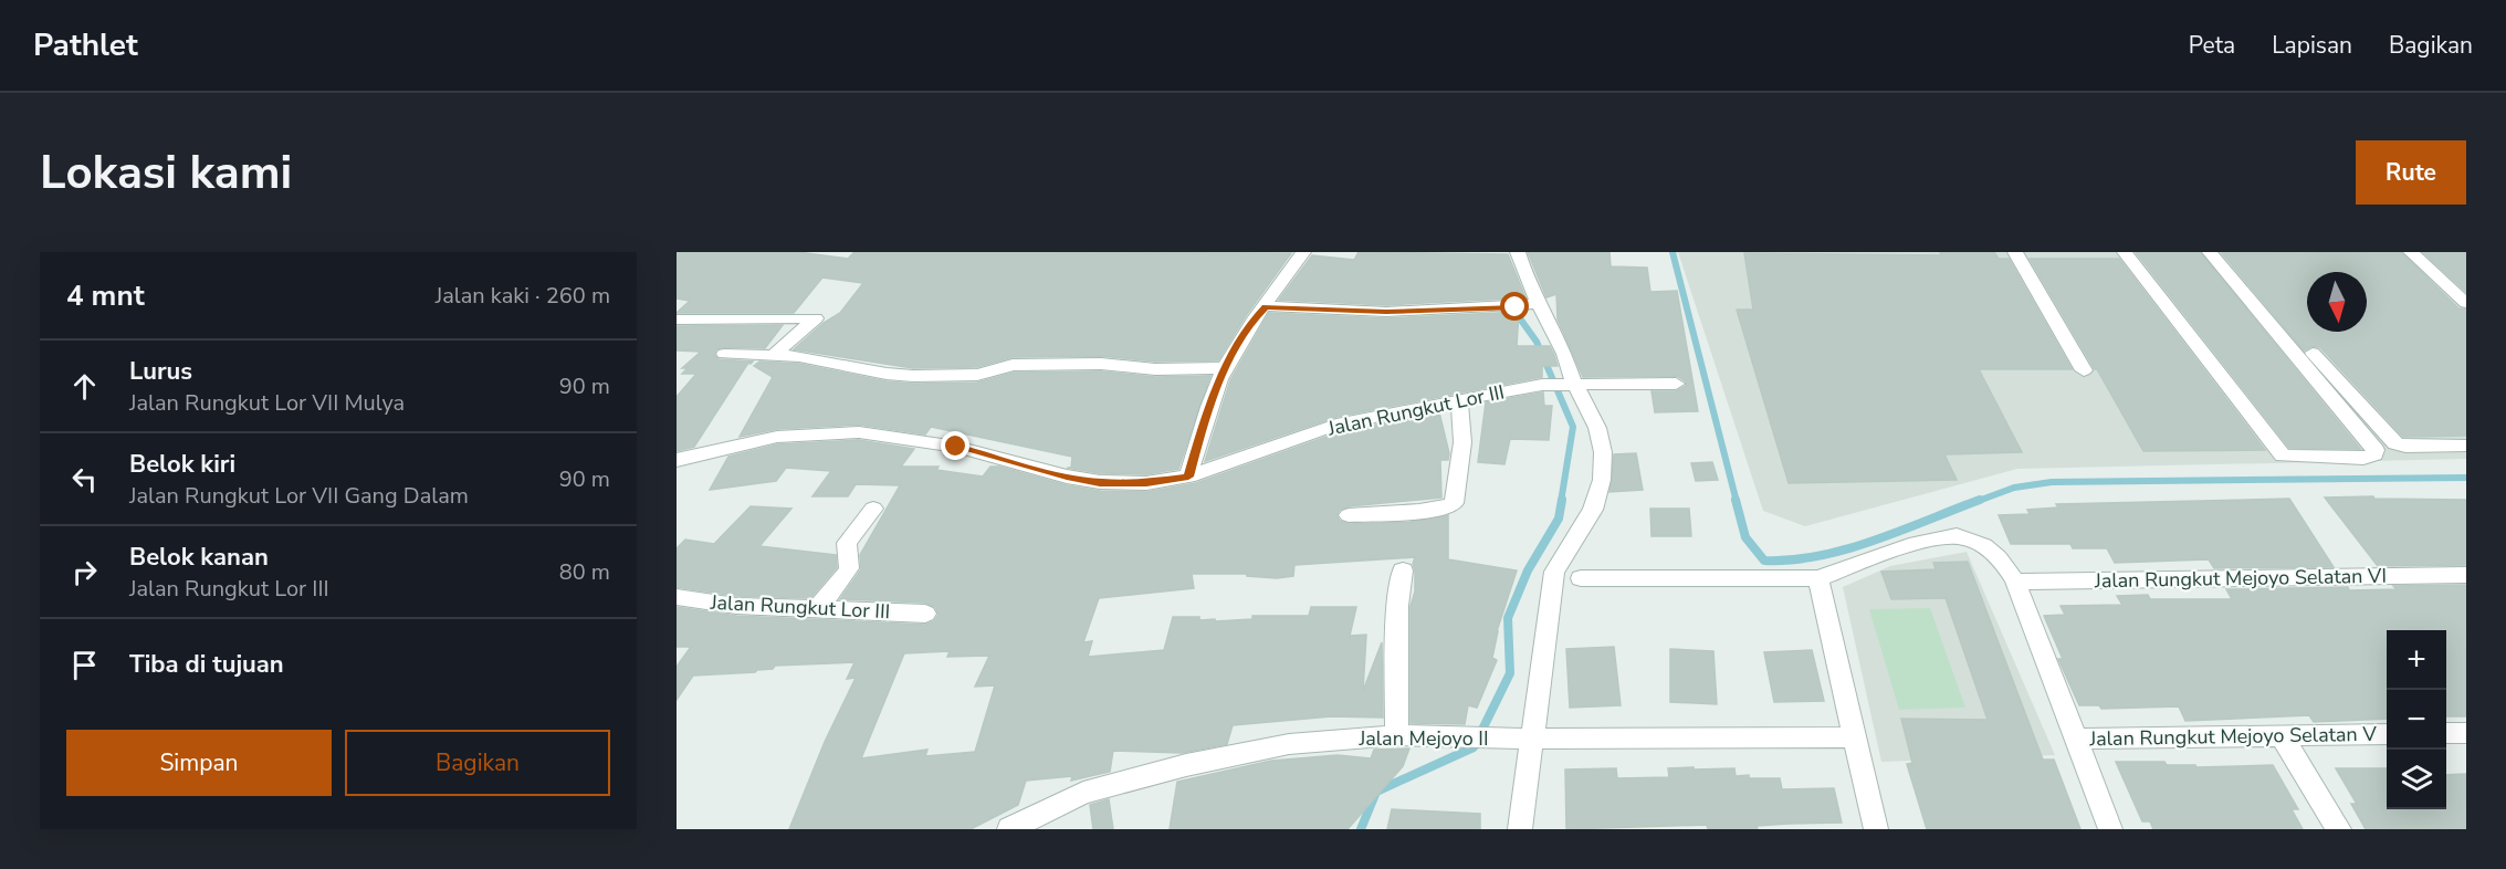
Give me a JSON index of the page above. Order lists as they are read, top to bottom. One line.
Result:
{"streets":{"street":["Jalan Rungkut Lor III","Jalan Rungkut Mejoyo Selatan VI","Jalan Rungkut Mejoyo Selatan V","Jalan Mejoyo II"]},"north":"bottom","page":{"header":"Pathlet","nav":["Peta","Lapisan","Bagikan"],"buttons":["Rute",["Simpan","Bagikan"]],"title":"Lokasi kami","heading":["4 mnt","Jalan kaki · 260 m"],"list":[["Lurus","Jalan Rungkut Lor VII Mulya","90 m"],["Belok kiri","Jalan Rungkut Lor VII Gang Dalam","90 m"],["Belok kanan","Jalan Rungkut Lor III","80 m"],"Tiba di tujuan"],"map_buttons":["+","−"]}}
